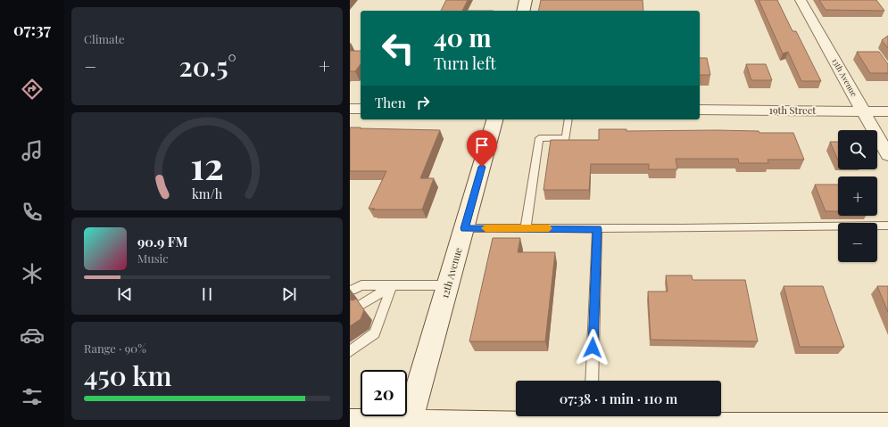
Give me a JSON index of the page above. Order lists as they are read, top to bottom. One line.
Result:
{"streets":{"street":["13th Avenue","19th Street","12th Avenue"]},"crossings":[["13th Avenue","19th Street"]],"page":{"tabs":"07:37","tile":["Climate",["Range · 90%","450 km"]],"turn":["40 m","Turn left"],"heat":["−","20.5°","+"],"then":"Then","map_buttons":["+","−"],"song":["90.9 FM","Music"],"limit":"20","trip":"07:38 · 1 min · 110 m","gauge":["12","km/h"]}}
